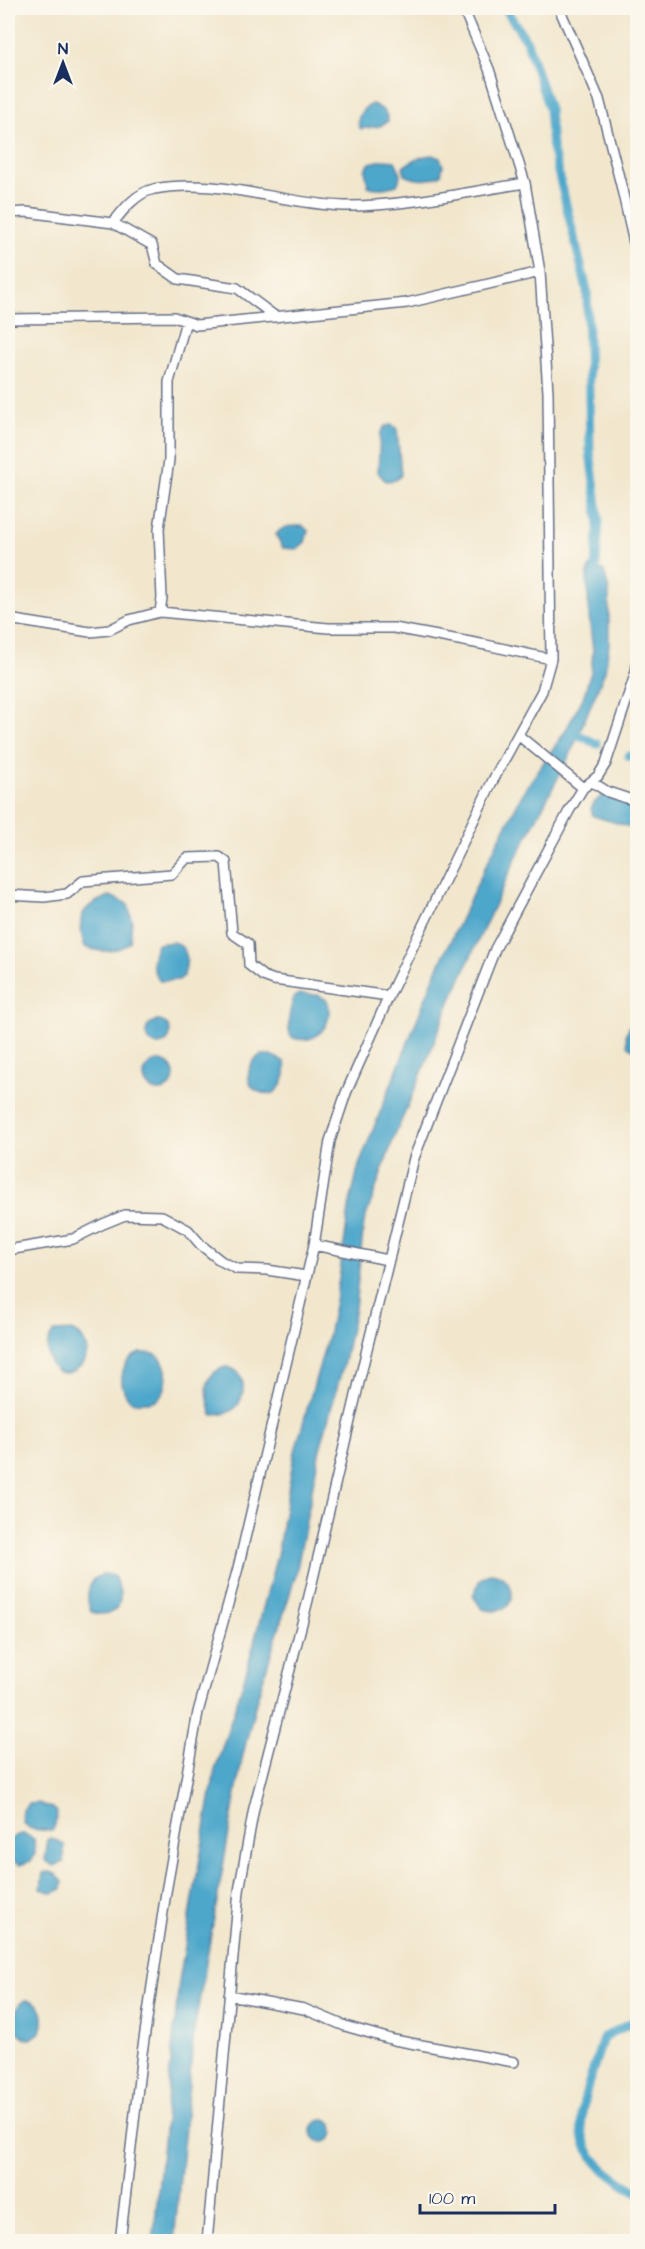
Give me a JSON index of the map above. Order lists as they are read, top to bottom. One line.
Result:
{"scale_bar":"100 m","north":"top"}
